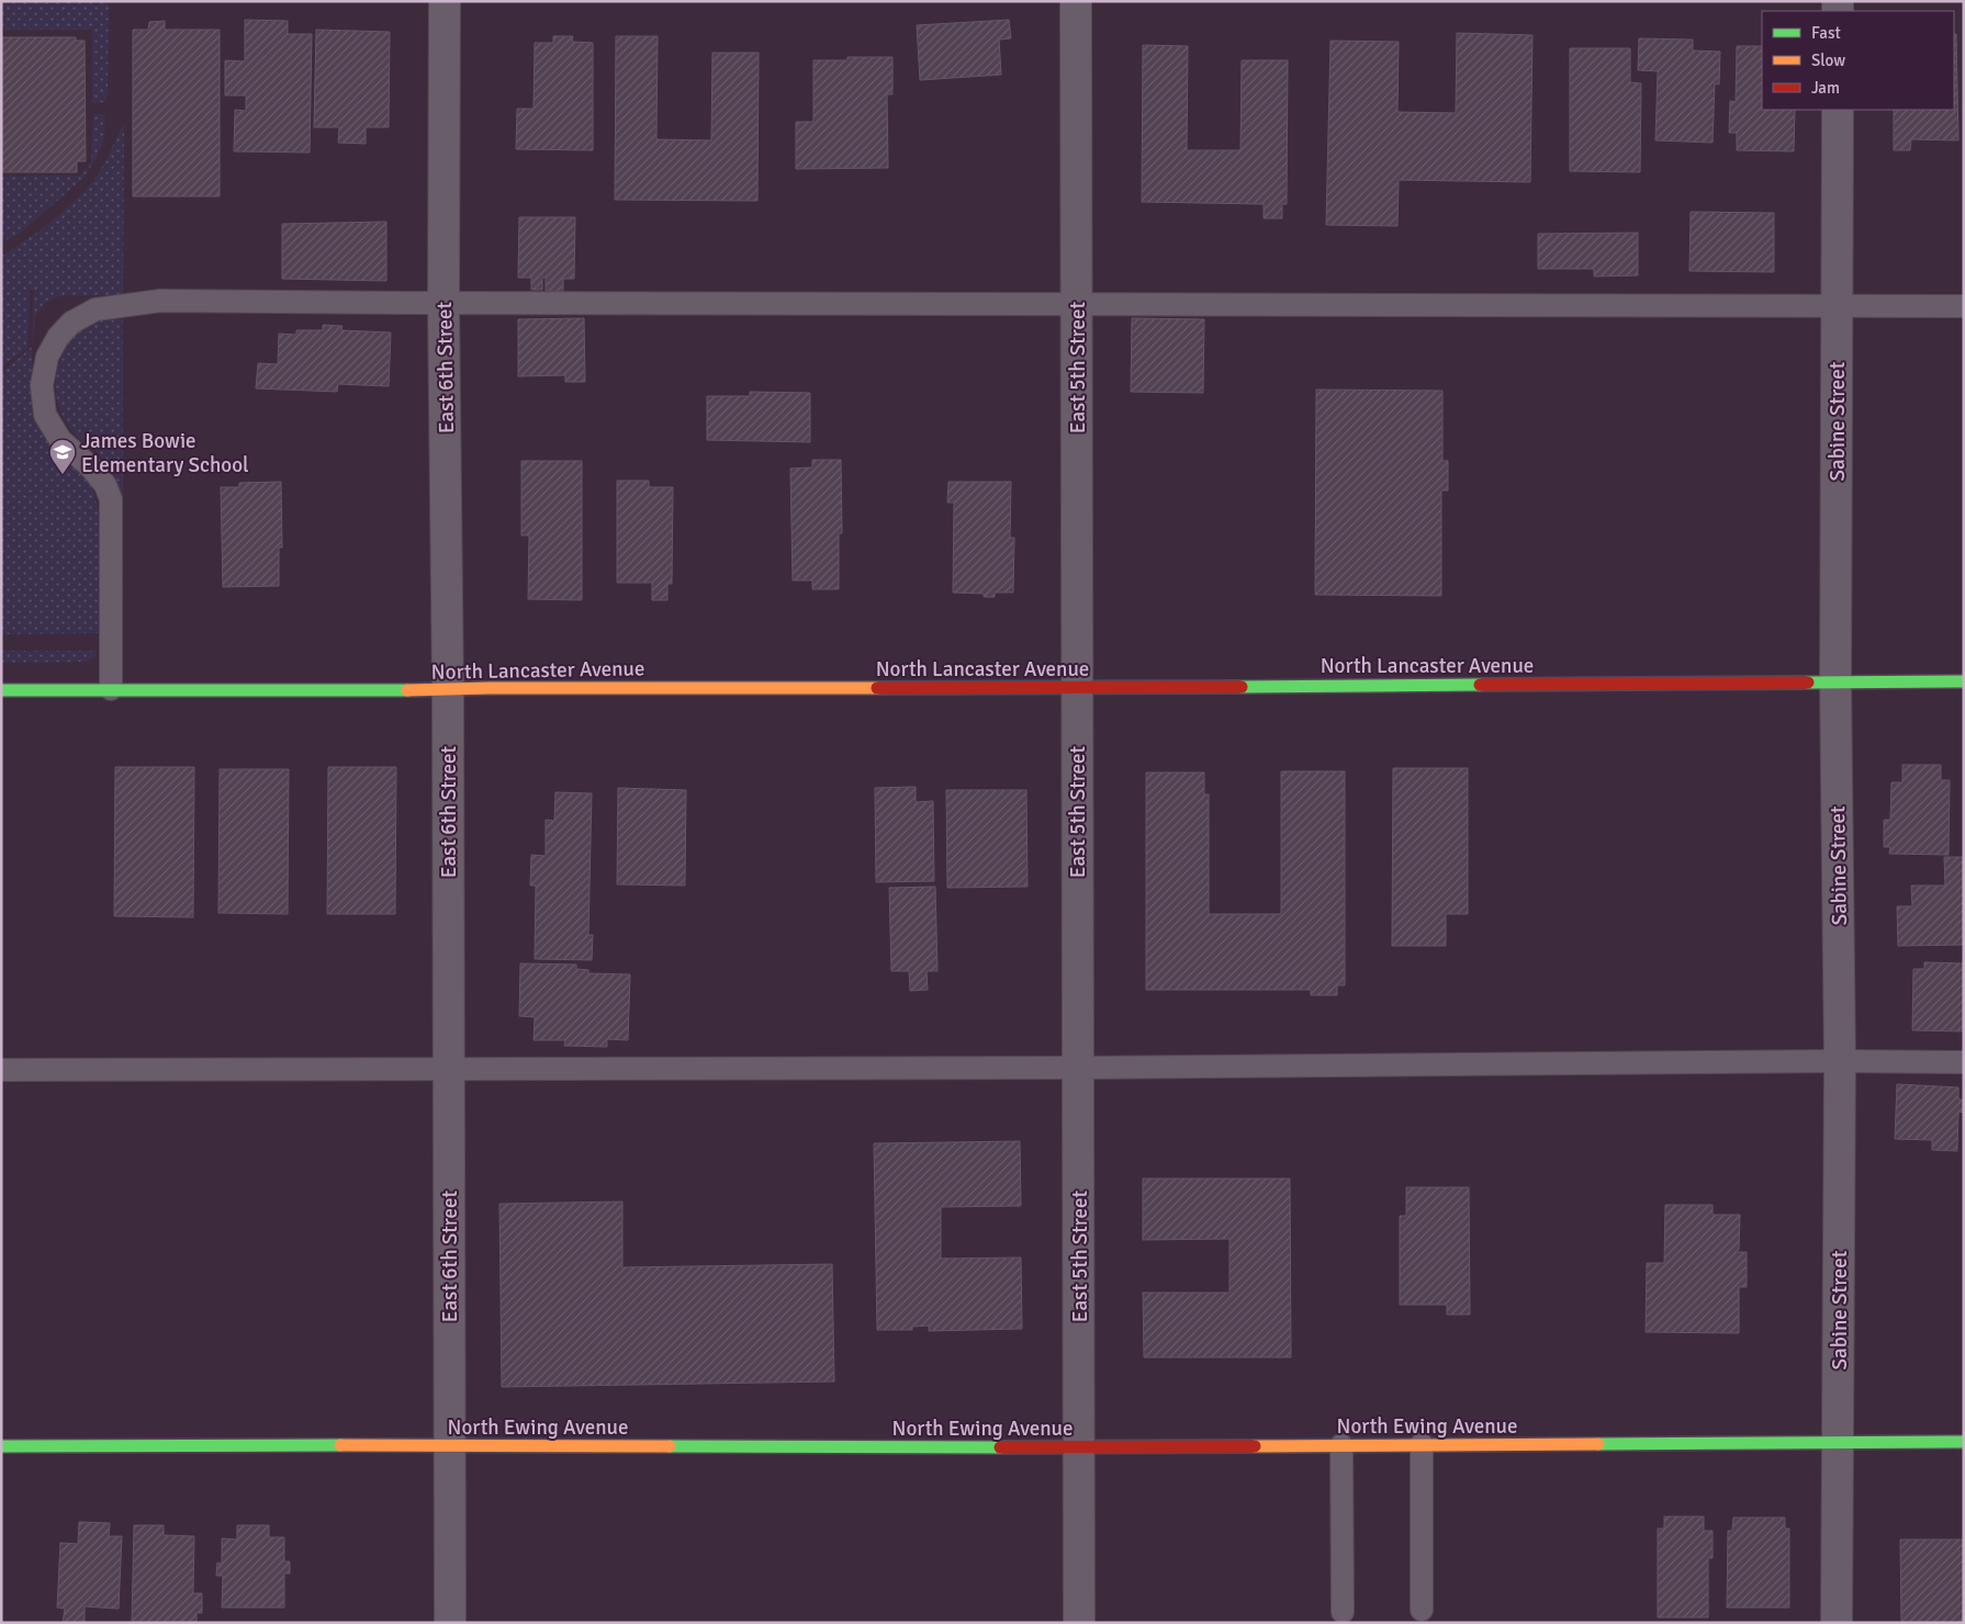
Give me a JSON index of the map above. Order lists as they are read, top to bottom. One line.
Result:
{"streets":{"street":["East 6th Street","East 5th Street","Sabine Street","North Lancaster Avenue","North Ewing Avenue"]},"crossings":[["East 6th Street","North Lancaster Avenue"],["East 6th Street","North Ewing Avenue"],["East 5th Street","North Lancaster Avenue"],["East 5th Street","North Ewing Avenue"],["Sabine Street","North Lancaster Avenue"],["Sabine Street","North Ewing Avenue"]],"places":{"school or university":["James Bowie Elementary School"]},"legend":["Fast","Slow","Jam"]}
